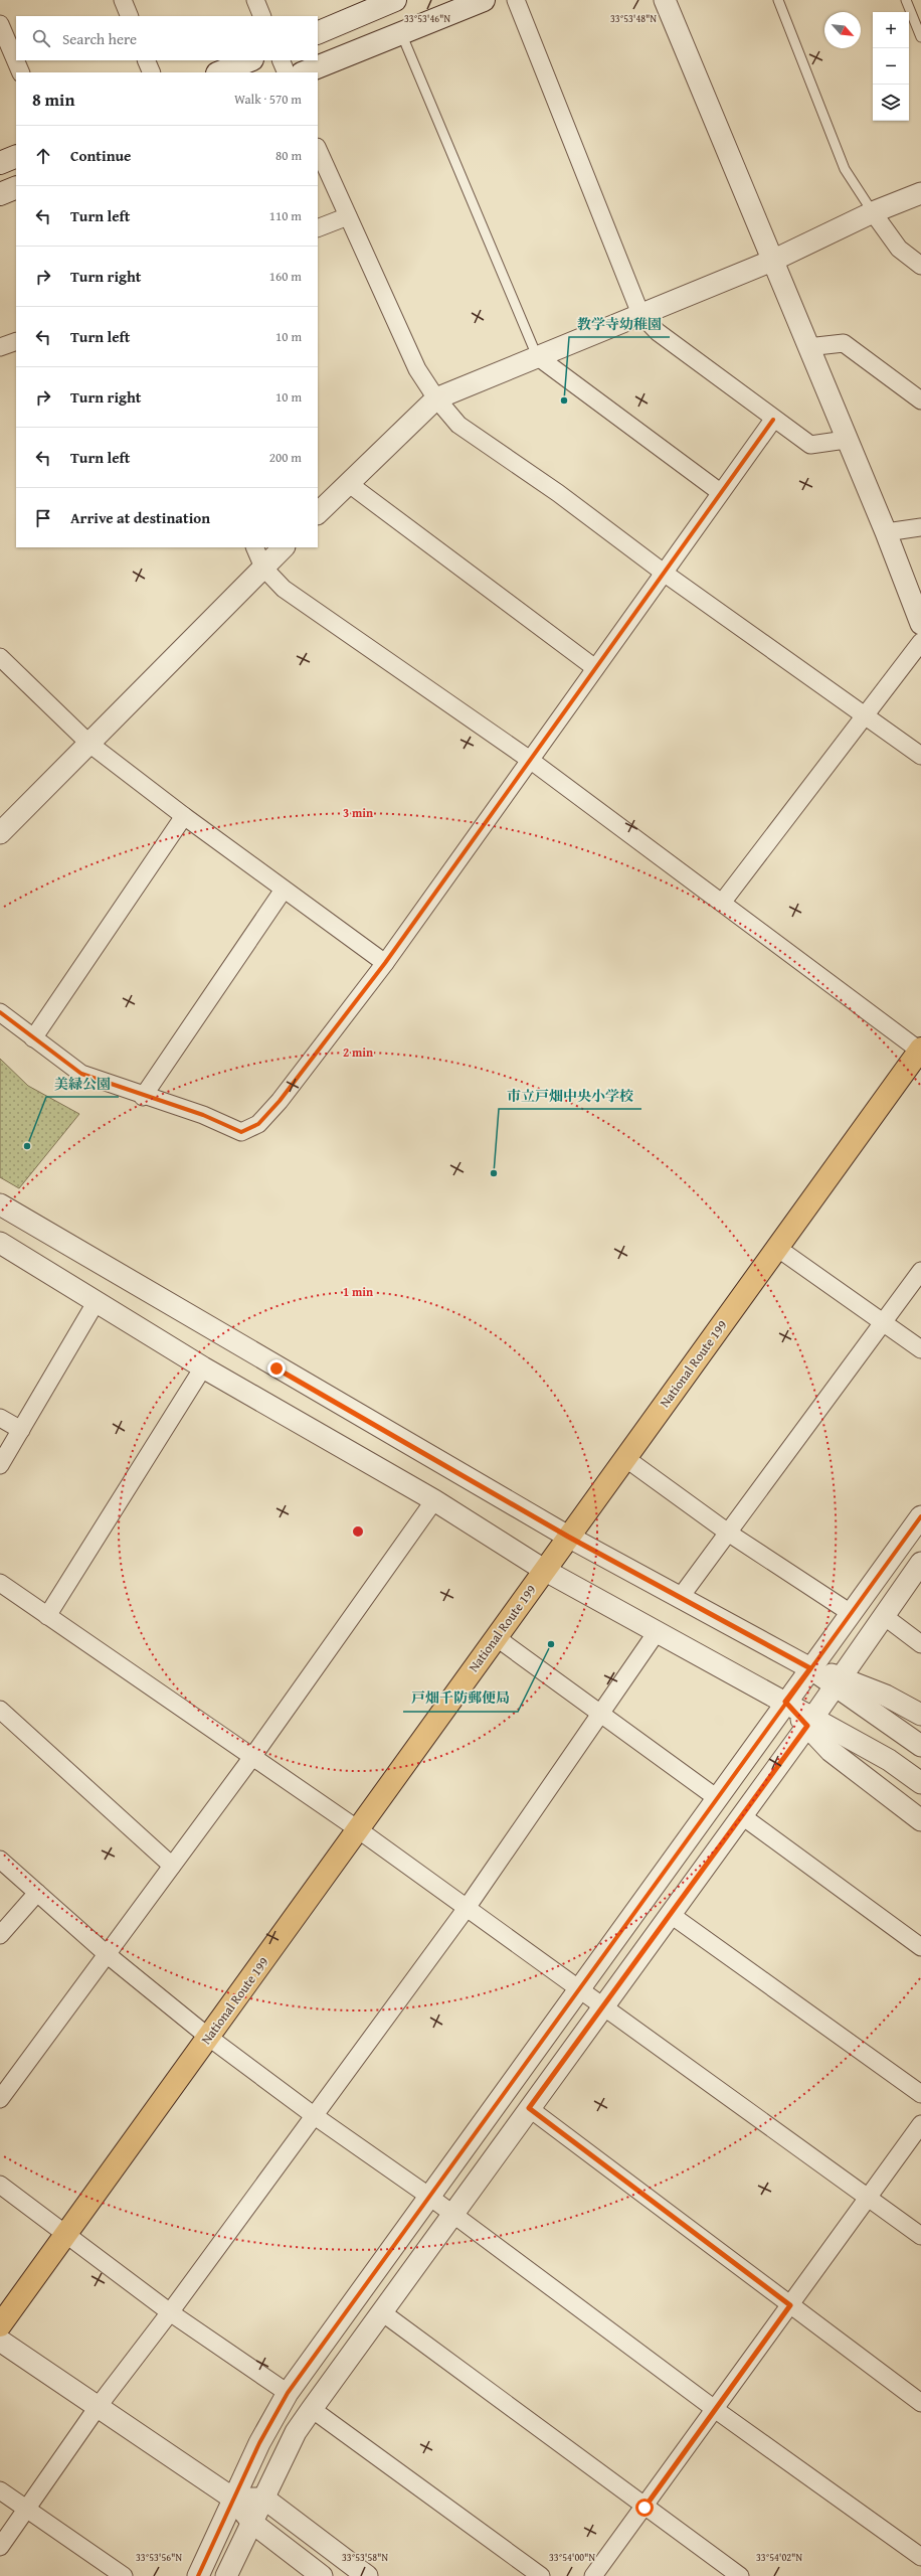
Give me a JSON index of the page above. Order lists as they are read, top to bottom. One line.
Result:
{"streets":{"highway":["National Route 199"]},"places":["教学寺幼稚園","美緑公園","市立戸畑中央小学校","戸畑千防郵便局"],"north":"bottom right","page":{"map_buttons":["+","−"],"search":"Search here","heading":["8 min","Walk · 570 m"],"list":[["Continue","80 m"],["Turn left","110 m"],["Turn right","160 m"],["Turn left","10 m"],["Turn right","10 m"],["Turn left","200 m"],"Arrive at destination"]},"coordinates":["33°53'46\"N","33°53'48\"N","33°53'56\"N","33°53'58\"N","33°54'00\"N","33°54'02\"N"],"rings":["3 min","2 min","1 min"]}
